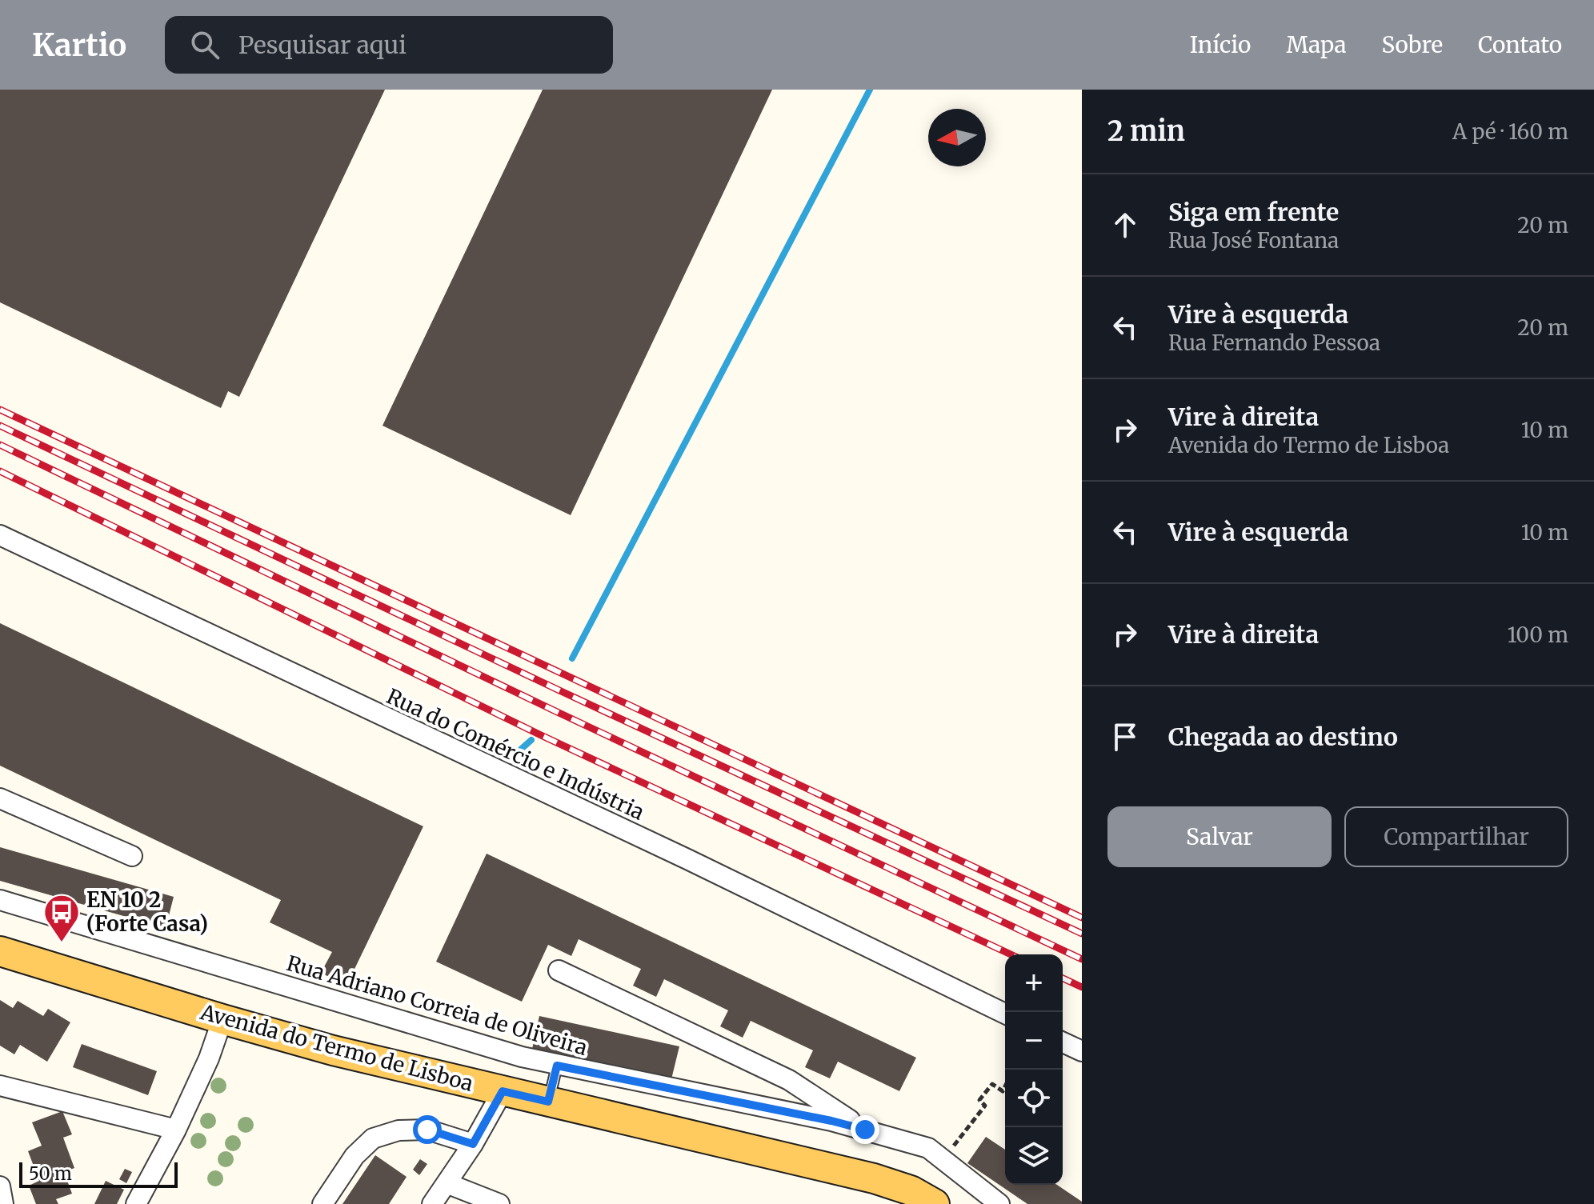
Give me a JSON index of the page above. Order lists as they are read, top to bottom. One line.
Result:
{"streets":{"main road":["Avenida do Termo de Lisboa"],"street":["Rua do Comércio e Indústria","Rua Adriano Correia de Oliveira"]},"places":{"bus stop":["EN 10 2 (Forte Casa)"]},"scale_bar":"50 m","north":"left","page":{"header":"Kartio","search":"Pesquisar aqui","nav":["Início","Mapa","Sobre","Contato"],"heading":["2 min","A pé · 160 m"],"list":[["Siga em frente","Rua José Fontana","20 m"],["Vire à esquerda","Rua Fernando Pessoa","20 m"],["Vire à direita","Avenida do Termo de Lisboa","10 m"],["Vire à esquerda","10 m"],["Vire à direita","100 m"],"Chegada ao destino"],"buttons":["Salvar","Compartilhar"],"map_buttons":["+","−"],"scale":"50 m"}}
